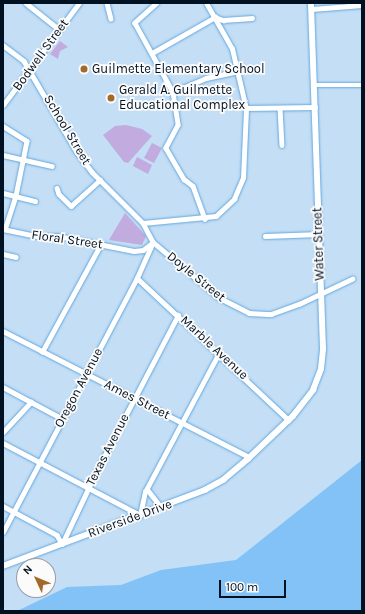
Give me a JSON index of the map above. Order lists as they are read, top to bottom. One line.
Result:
{"streets":{"main road":["Water Street","Riverside Drive"],"street":["Bodwell Street","School Street","Floral Street","Doyle Street","Marble Avenue","Oregon Avenue","Ames Street","Texas Avenue"]},"crossings":[["Bodwell Street","School Street"],["School Street","Floral Street"],["School Street","Doyle Street"],["School Street","Oregon Avenue"],["Floral Street","Doyle Street"],["Floral Street","Oregon Avenue"],["Water Street","Doyle Street"],["Water Street","Marble Avenue"],["Water Street","Ames Street"],["Water Street","Riverside Drive"],["Doyle Street","Oregon Avenue"],["Marble Avenue","Oregon Avenue"],["Marble Avenue","Texas Avenue"],["Oregon Avenue","Ames Street"],["Ames Street","Texas Avenue"],["Ames Street","Riverside Drive"],["Texas Avenue","Riverside Drive"]],"places":["Guilmette Elementary School","Gerald A. Guilmette Educational Complex"],"scale_bar":"100 m","north":"top left"}
